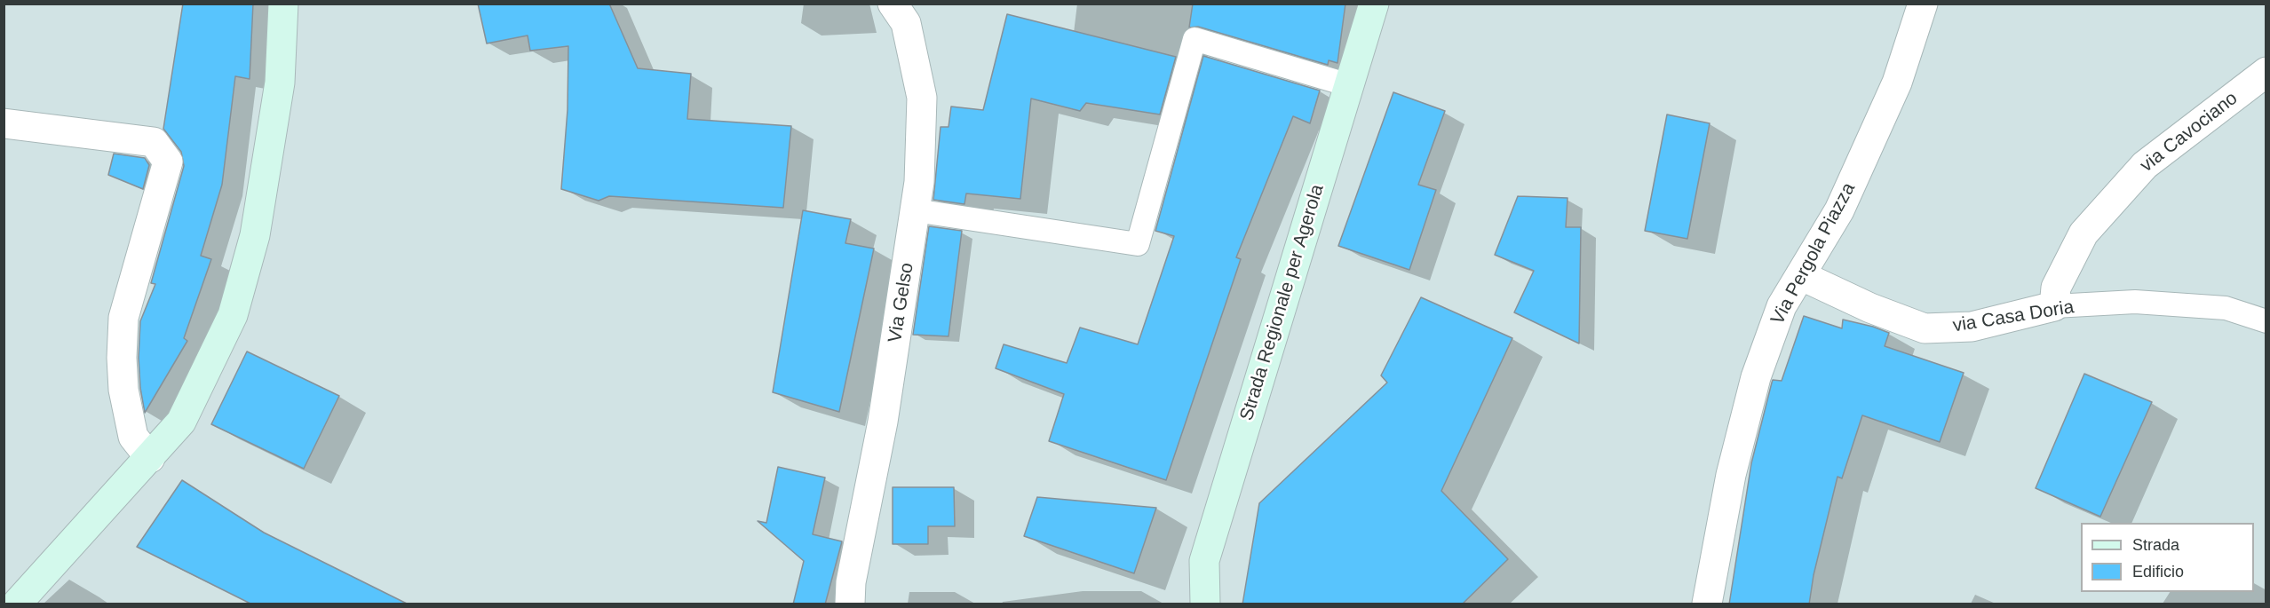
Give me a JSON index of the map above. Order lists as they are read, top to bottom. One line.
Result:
{"streets":{"main road":["Strada Regionale per Agerola"],"street":["via Cavociano","Via Pergola Piazza","Via Gelso","via Casa Doria"]},"crossings":[["via Cavociano","via Casa Doria"],["Via Pergola Piazza","via Casa Doria"]],"legend":["Strada","Edificio"]}
